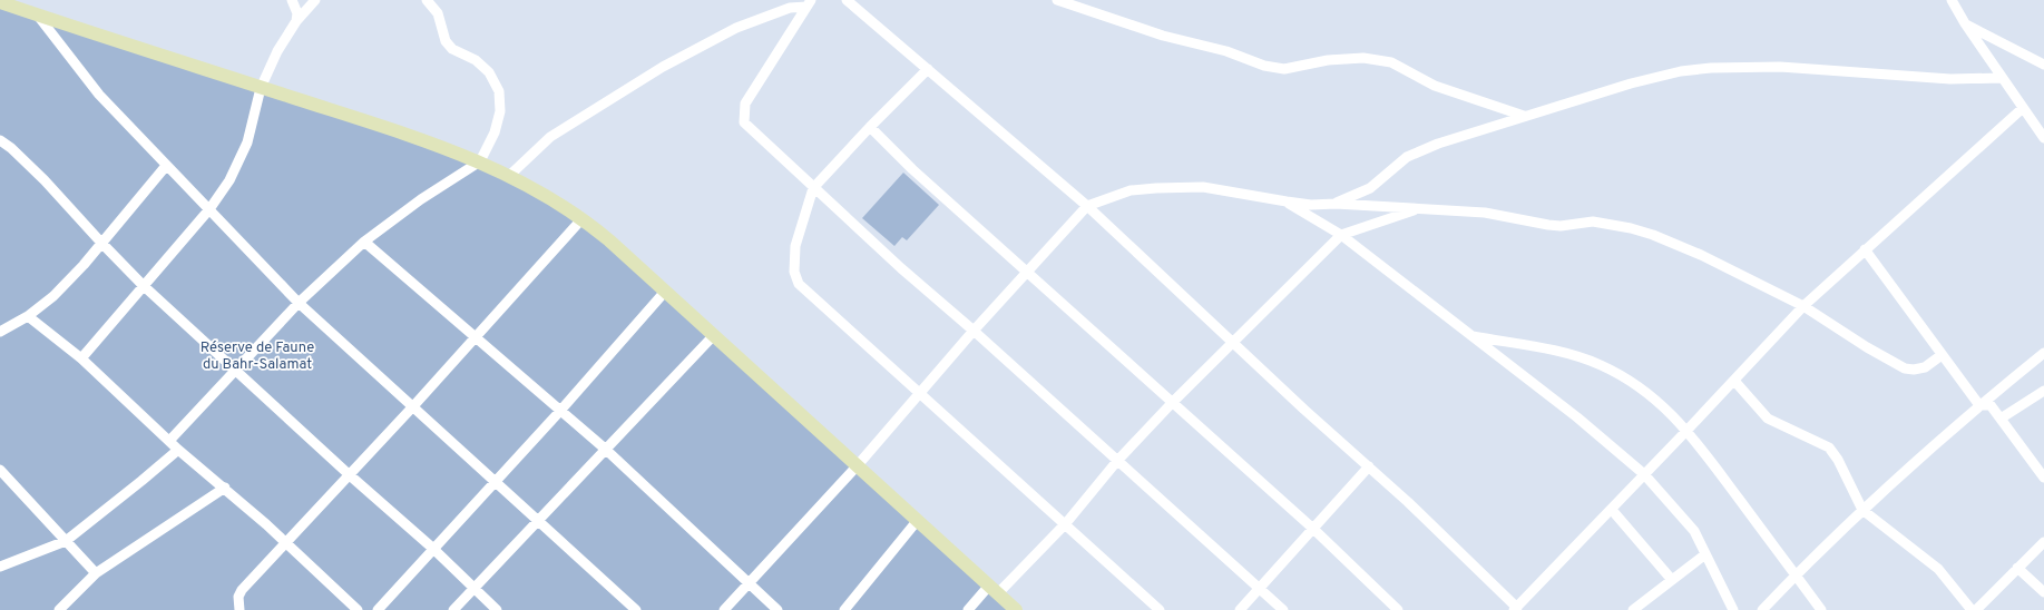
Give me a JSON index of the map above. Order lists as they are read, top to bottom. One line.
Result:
{"parks":["Réserve de Faune du Bahr-Salamat"]}
